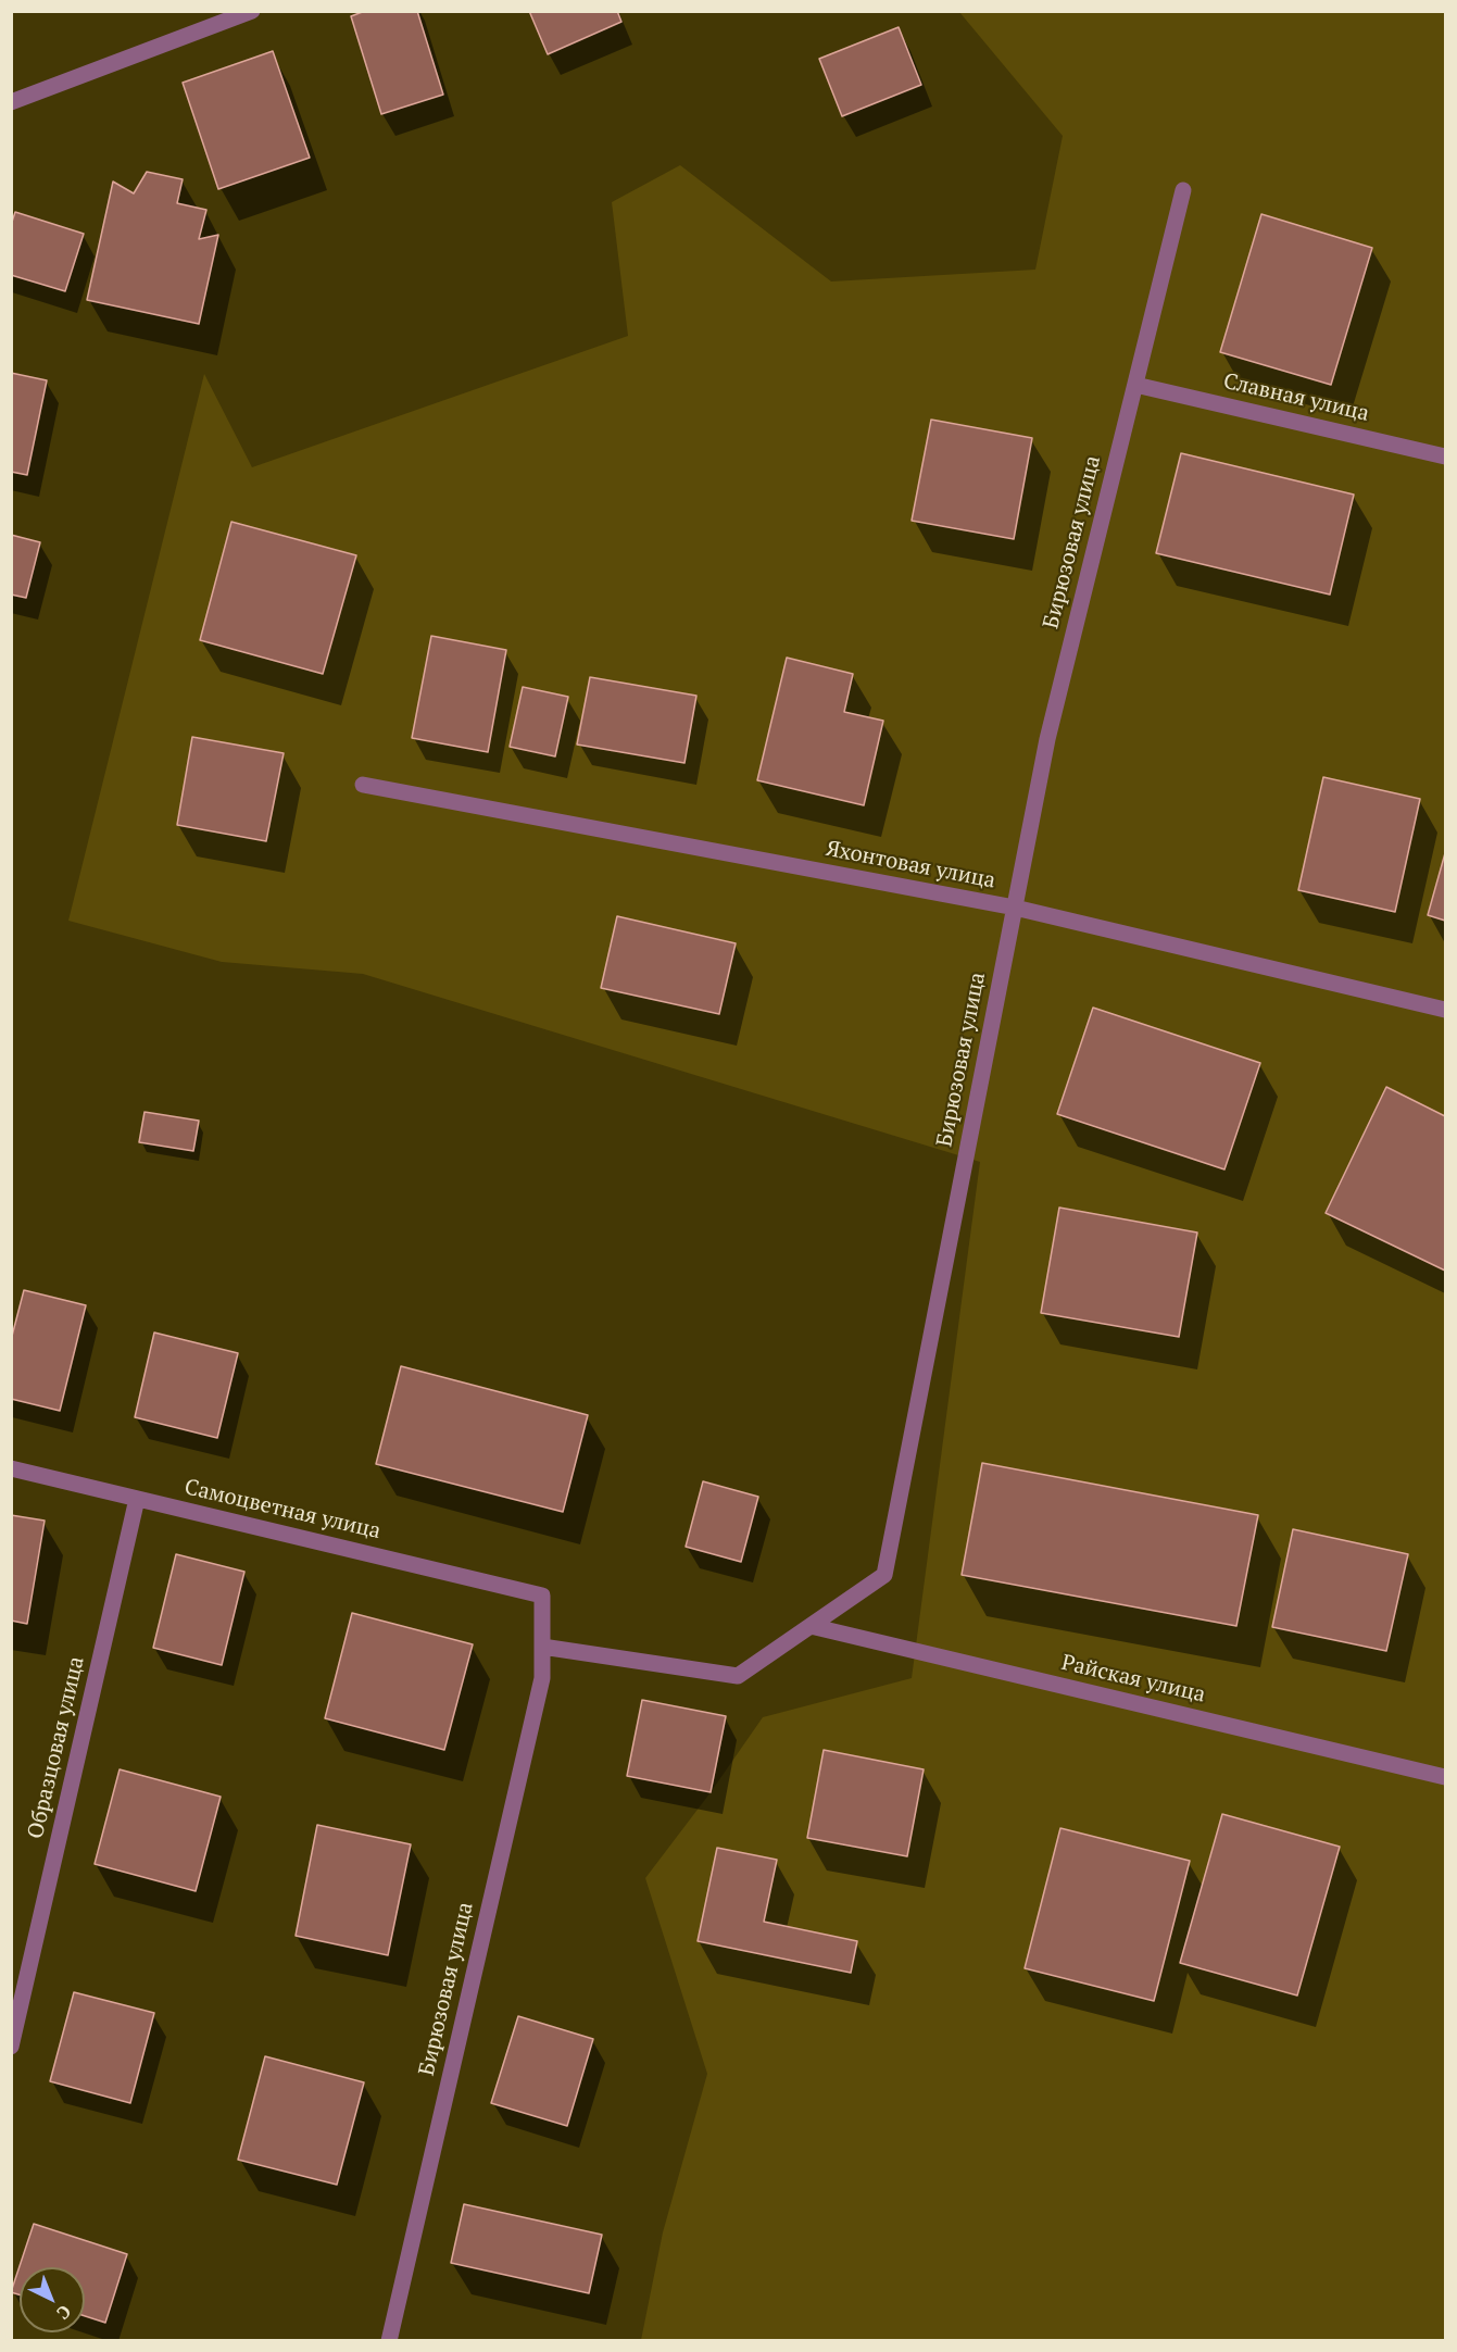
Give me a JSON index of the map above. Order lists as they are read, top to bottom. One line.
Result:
{"streets":{"street":["Славная улица","Бирюзовая улица","Яхонтовая улица","Самоцветная улица","Райская улица","Образцовая улица"]},"crossings":[["Славная улица","Бирюзовая улица"],["Бирюзовая улица","Яхонтовая улица"],["Бирюзовая улица","Самоцветная улица"],["Бирюзовая улица","Райская улица"],["Самоцветная улица","Образцовая улица"]],"north":"bottom right"}
